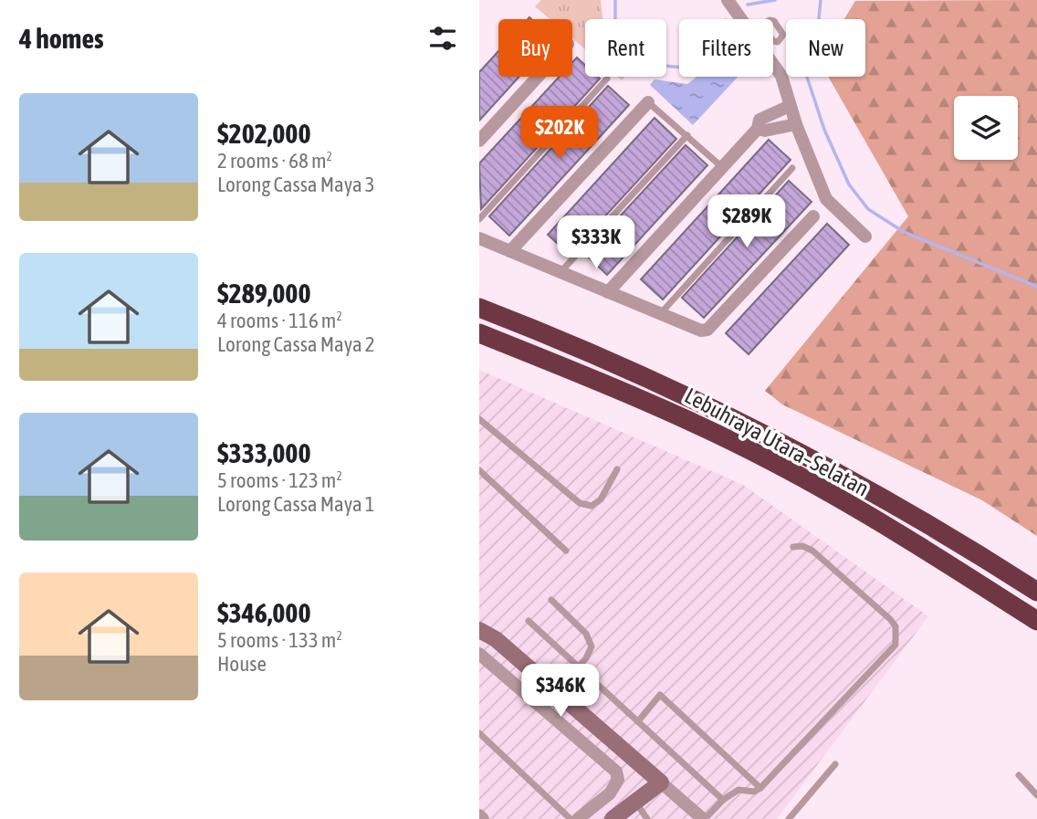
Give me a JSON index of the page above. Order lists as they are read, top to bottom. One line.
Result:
{"streets":{"highway":["Lebuhraya Utara–Selatan"]},"page":{"heading":"4 homes","chip":["Buy","Rent","Filters","New"],"list":[{"name":"$202,000","note":"2 rooms · 68 m² · Lorong Cassa Maya 3"},{"name":"$289,000","note":"4 rooms · 116 m² · Lorong Cassa Maya 2"},{"name":"$333,000","note":"5 rooms · 123 m² · Lorong Cassa Maya 1"},{"name":"$346,000","note":"5 rooms · 133 m² · House"}],"price":["$202K","$289K","$333K","$346K"]}}
